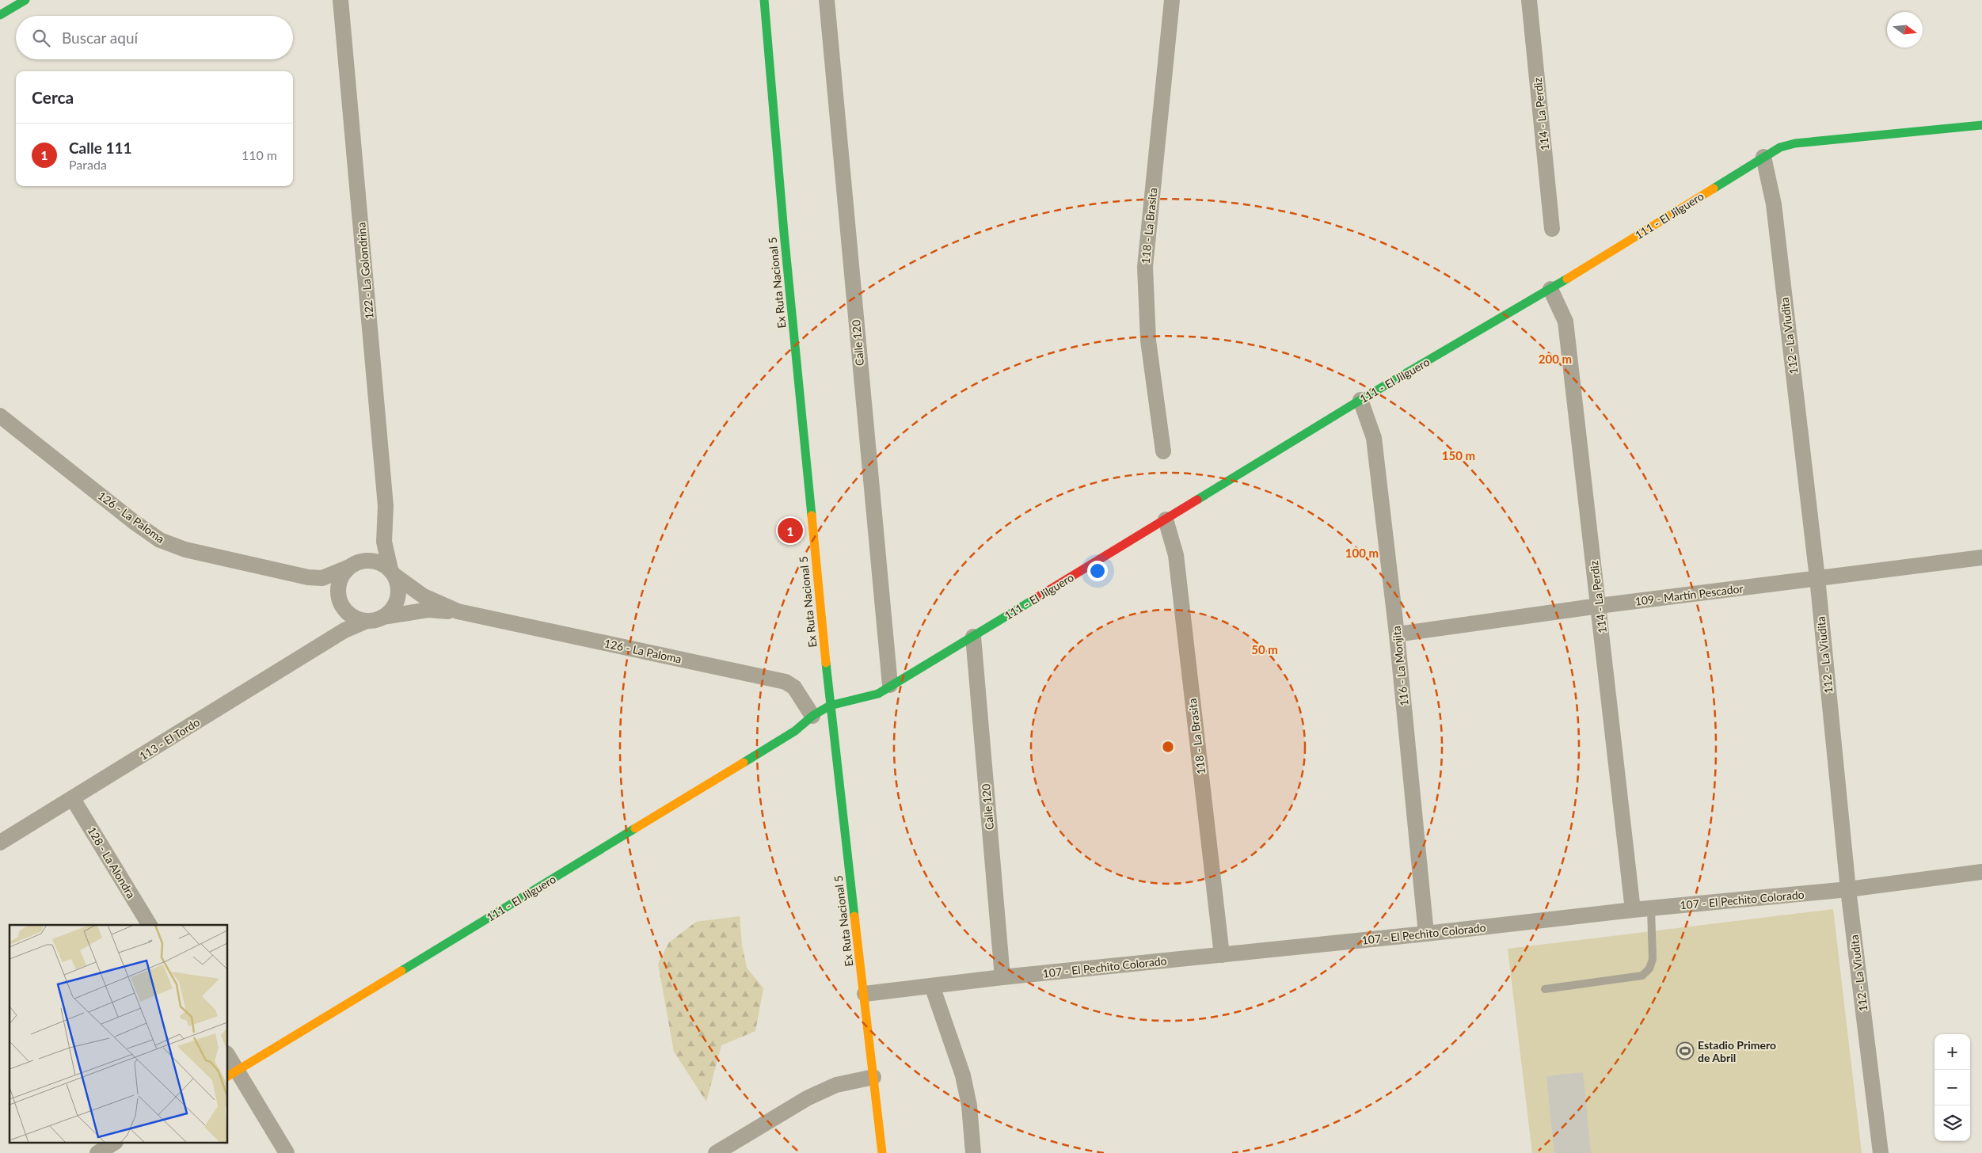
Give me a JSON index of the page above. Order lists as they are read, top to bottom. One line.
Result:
{"streets":{"street":["114 - La Perdiz","111 - El Jilguero","118 - La Brasita","122 - La Golondrina","Ex Ruta Nacional 5","112 - La Viudita","Calle 120","126 - La Paloma","109 - Martín Pescador","116 - La Monjita","113 - El Tordo","128 - La Alondra","107 - El Pechito Colorado"]},"crossings":[["114 - La Perdiz","111 - El Jilguero"],["114 - La Perdiz","109 - Martín Pescador"],["114 - La Perdiz","107 - El Pechito Colorado"],["111 - El Jilguero","118 - La Brasita"],["111 - El Jilguero","Ex Ruta Nacional 5"],["111 - El Jilguero","112 - La Viudita"],["111 - El Jilguero","Calle 120"],["111 - El Jilguero","126 - La Paloma"],["111 - El Jilguero","116 - La Monjita"],["118 - La Brasita","107 - El Pechito Colorado"],["122 - La Golondrina","126 - La Paloma"],["122 - La Golondrina","113 - El Tordo"],["Ex Ruta Nacional 5","107 - El Pechito Colorado"],["112 - La Viudita","109 - Martín Pescador"],["112 - La Viudita","107 - El Pechito Colorado"],["Calle 120","107 - El Pechito Colorado"],["126 - La Paloma","113 - El Tordo"],["109 - Martín Pescador","116 - La Monjita"],["116 - La Monjita","107 - El Pechito Colorado"],["113 - El Tordo","128 - La Alondra"]],"places":{"sports":["Estadio Primero de Abril"]},"north":"right","page":{"search":"Buscar aquí","heading":"Cerca","list":[{"mark":"1","name":"Calle 111","note":"Parada","value":"110 m"}],"pins":"1","map_buttons":["+","−"]},"rings":["200 m","150 m","100 m","50 m"]}
